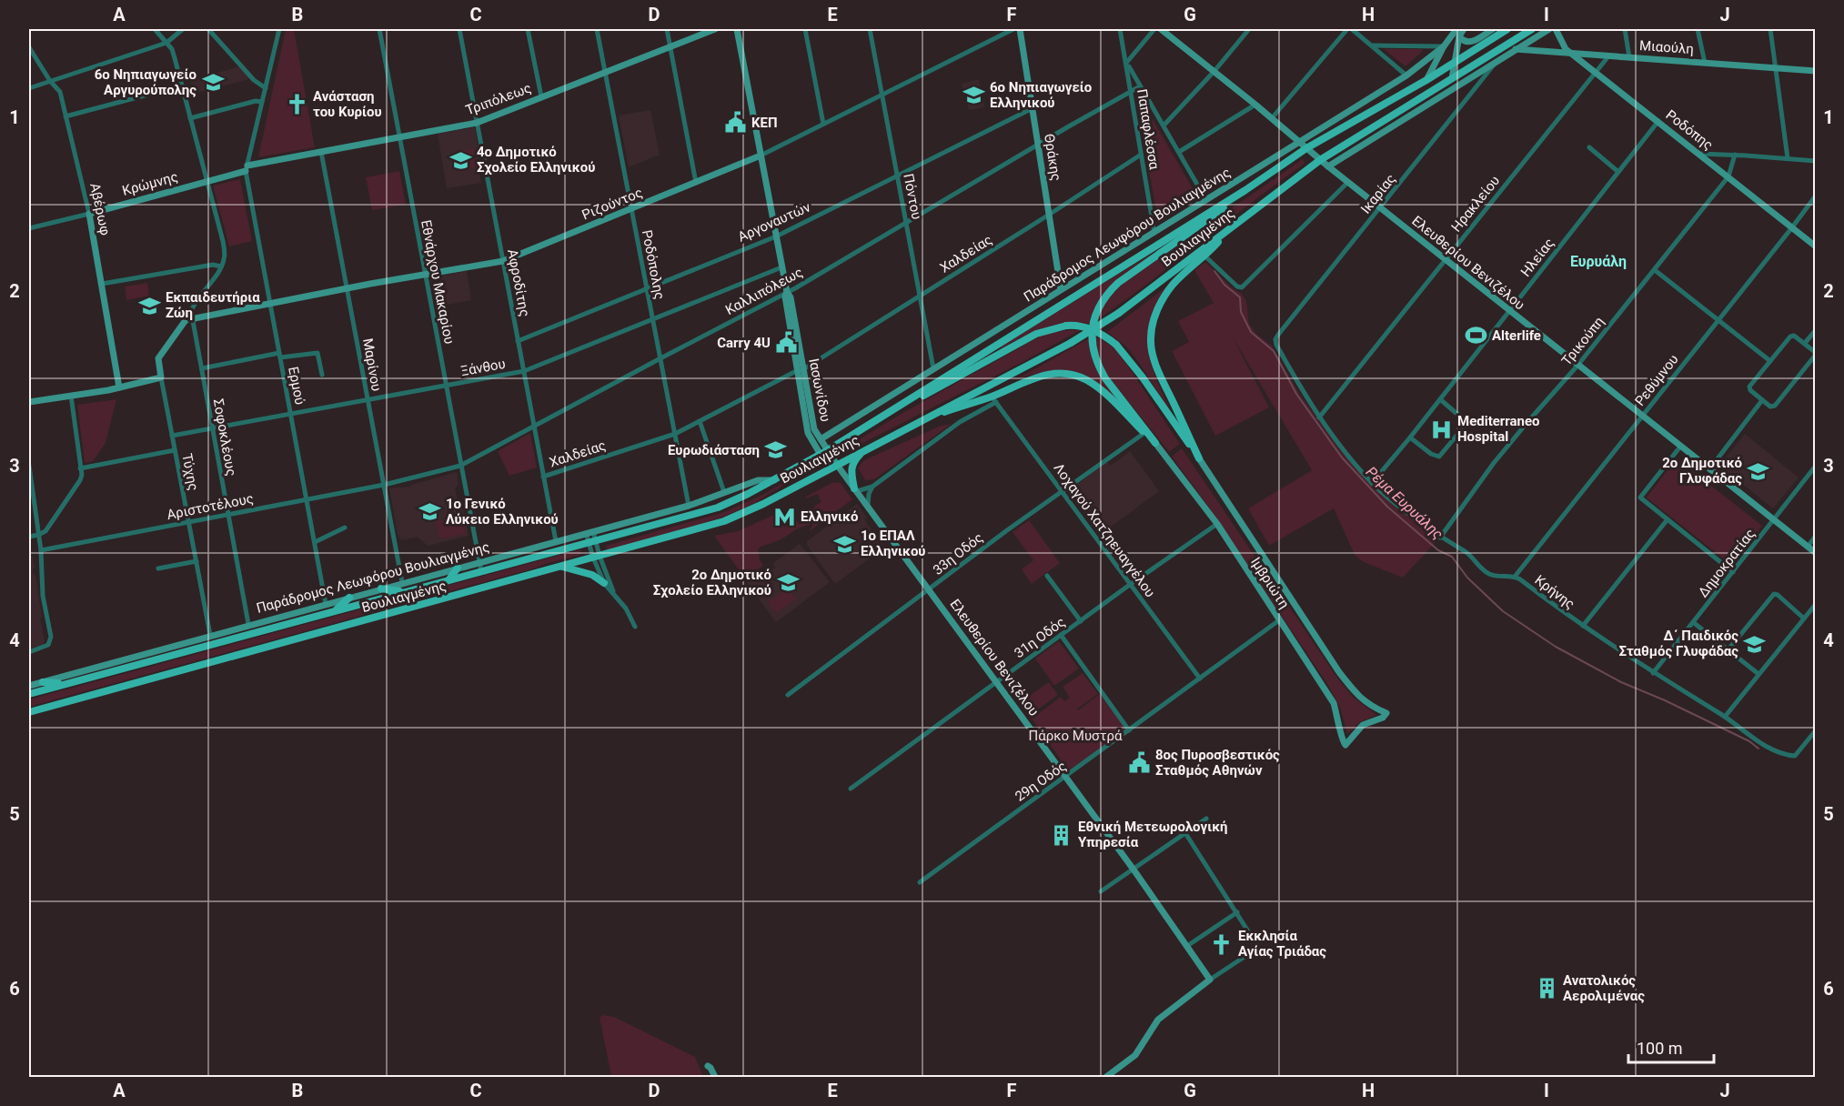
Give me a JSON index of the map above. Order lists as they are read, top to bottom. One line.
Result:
{"streets":{"main road":["Βουλιαγμένης"],"street":["Μιαούλη","Τριπόλεως","Παπαφλέσσα","Ροδόπης","Θράκης","Κρώμνης","Ικαρίας","Πόντου","Ριζούντος","Ηρακλείου","Αβέρωφ","Αργοναυτών","Παράδρομος Λεωφόρου Βουλιαγμένης","Χαλδείας","Ηλείας","Ελευθερίου Βενιζέλου","Ροδόπολης","Εθνάρχου Μακαρίου","Αφροδίτης","Καλλιπόλεως","Τρικούπη","Μαρίνου","Ξάνθου","Ρεθύμνου","Ερμού","Ιασωνίδου","Σοφοκλέους","Τύχης","Αριστοτέλους","Λοχαγού Χατζηευαγγέλου","33η Οδός","Δημοκρατίας","Ιμβριώτη","Κρήνης","31η Οδός","29η Οδός"]},"crossings":[["Μιαούλη","Ροδόπης"],["Μιαούλη","Ηρακλείου"],["Τριπόλεως","Κρώμνης"],["Τριπόλεως","Ροδόπολης"],["Τριπόλεως","Εθνάρχου Μακαρίου"],["Τριπόλεως","Αφροδίτης"],["Τριπόλεως","Μαρίνου"],["Τριπόλεως","Ερμού"],["Παπαφλέσσα","Παράδρομος Λεωφόρου Βουλιαγμένης"],["Παπαφλέσσα","Χαλδείας"],["Παπαφλέσσα","Καλλιπόλεως"],["Ροδόπης","Ηρακλείου"],["Ροδόπης","Ηλείας"],["Ροδόπης","Τρικούπη"],["Ροδόπης","Ρεθύμνου"],["Θράκης","Αργοναυτών"],["Θράκης","Παράδρομος Λεωφόρου Βουλιαγμένης"],["Θράκης","Χαλδείας"],["Θράκης","Καλλιπόλεως"],["Κρώμνης","Αβέρωφ"],["Κρώμνης","Ερμού"],["Ικαρίας","Ελευθερίου Βενιζέλου"],["Ικαρίας","Κρήνης"],["Πόντου","Ριζούντος"],["Πόντου","Αργοναυτών"],["Πόντου","Παράδρομος Λεωφόρου Βουλιαγμένης"],["Πόντου","Χαλδείας"],["Πόντου","Καλλιπόλεως"],["Ριζούντος","Ροδόπολης"],["Ριζούντος","Εθνάρχου Μακαρίου"],["Ριζούντος","Αφροδίτης"],["Ριζούντος","Μαρίνου"],["Ριζούντος","Ερμού"],["Ριζούντος","Ιασωνίδου"],["Ριζούντος","Σοφοκλέους"],["Ηρακλείου","Ελευθερίου Βενιζέλου"],["Ηρακλείου","Κρήνης"],["Αργοναυτών","Ροδόπολης"],["Αργοναυτών","Αφροδίτης"],["Αργοναυτών","Ιασωνίδου"],["Παράδρομος Λεωφόρου Βουλιαγμένης","Βουλιαγμένης"],["Παράδρομος Λεωφόρου Βουλιαγμένης","Ελευθερίου Βενιζέλου"],["Παράδρομος Λεωφόρου Βουλιαγμένης","Ροδόπολης"],["Παράδρομος Λεωφόρου Βουλιαγμένης","Εθνάρχου Μακαρίου"],["Παράδρομος Λεωφόρου Βουλιαγμένης","Αφροδίτης"],["Παράδρομος Λεωφόρου Βουλιαγμένης","Μαρίνου"],["Παράδρομος Λεωφόρου Βουλιαγμένης","Ερμού"],["Παράδρομος Λεωφόρου Βουλιαγμένης","Ιασωνίδου"],["Παράδρομος Λεωφόρου Βουλιαγμένης","Σοφοκλέους"],["Παράδρομος Λεωφόρου Βουλιαγμένης","Τύχης"],["Βουλιαγμένης","Ελευθερίου Βενιζέλου"],["Βουλιαγμένης","Εθνάρχου Μακαρίου"],["Βουλιαγμένης","Ιασωνίδου"],["Χαλδείας","Ροδόπολης"],["Χαλδείας","Αφροδίτης"],["Χαλδείας","Ιασωνίδου"],["Ηλείας","Ελευθερίου Βενιζέλου"],["Ηλείας","Κρήνης"],["Ελευθερίου Βενιζέλου","Τρικούπη"],["Ελευθερίου Βενιζέλου","Ρεθύμνου"],["Ελευθερίου Βενιζέλου","Ιασωνίδου"],["Ελευθερίου Βενιζέλου","33η Οδός"],["Ελευθερίου Βενιζέλου","Δημοκρατίας"],["Ελευθερίου Βενιζέλου","31η Οδός"],["Ελευθερίου Βενιζέλου","29η Οδός"],["Ροδόπολης","Καλλιπόλεως"],["Ροδόπολης","Ξάνθου"],["Εθνάρχου Μακαρίου","Καλλιπόλεως"],["Εθνάρχου Μακαρίου","Ξάνθου"],["Αφροδίτης","Καλλιπόλεως"],["Αφροδίτης","Ξάνθου"],["Καλλιπόλεως","Μαρίνου"],["Καλλιπόλεως","Ιασωνίδου"],["Καλλιπόλεως","Αριστοτέλους"],["Τρικούπη","Κρήνης"],["Μαρίνου","Ξάνθου"],["Μαρίνου","Αριστοτέλους"],["Ξάνθου","Ερμού"],["Ξάνθου","Ιασωνίδου"],["Ξάνθου","Σοφοκλέους"],["Ξάνθου","Τύχης"],["Ρεθύμνου","Κρήνης"],["Ερμού","Αριστοτέλους"],["Σοφοκλέους","Αριστοτέλους"],["Τύχης","Αριστοτέλους"],["Λοχαγού Χατζηευαγγέλου","33η Οδός"],["Λοχαγού Χατζηευαγγέλου","31η Οδός"],["Λοχαγού Χατζηευαγγέλου","29η Οδός"],["Δημοκρατίας","Κρήνης"],["Ιμβριώτη","31η Οδός"],["Ιμβριώτη","29η Οδός"]],"districts":["Ευρυάλη"],"water":["Ρέμα Ευρυάλης"],"parks":["Πάρκο Μυστρά"],"places":{"school or university":["6ο Νηπιαγωγείο Αργυρούπολης","6ο Νηπιαγωγείο Ελληνικού","4ο Δημοτικό Σχολείο Ελληνικού","Εκπαιδευτήρια Ζώη","Ευρωδιάσταση","2ο Δημοτικό Γλυφάδας","1ο Γενικό Λύκειο Ελληνικού","1ο ΕΠΑΛ Ελληνικού","2ο Δημοτικό Σχολείο Ελληνικού","Δ΄ Παιδικός Σταθμός Γλυφάδας"],"church":["Ανάσταση του Κυρίου","Εκκλησία Αγίας Τριάδας"],"public building":["ΚΕΠ","Carry 4U","8ος Πυροσβεστικός Σταθμός Αθηνών"],"sports":["Alterlife"],"hospital":["Mediterraneo Hospital"],"metro station":["Ελληνικό"],"building":["Εθνική Μετεωρολογική Υπηρεσία","Ανατολικός Αερολιμένας"]},"scale_bar":"100 m","grid":{"columns":["A","B","C","D","E","F","G","H","I","J"],"rows":["1","2","3","4","5","6"]}}
